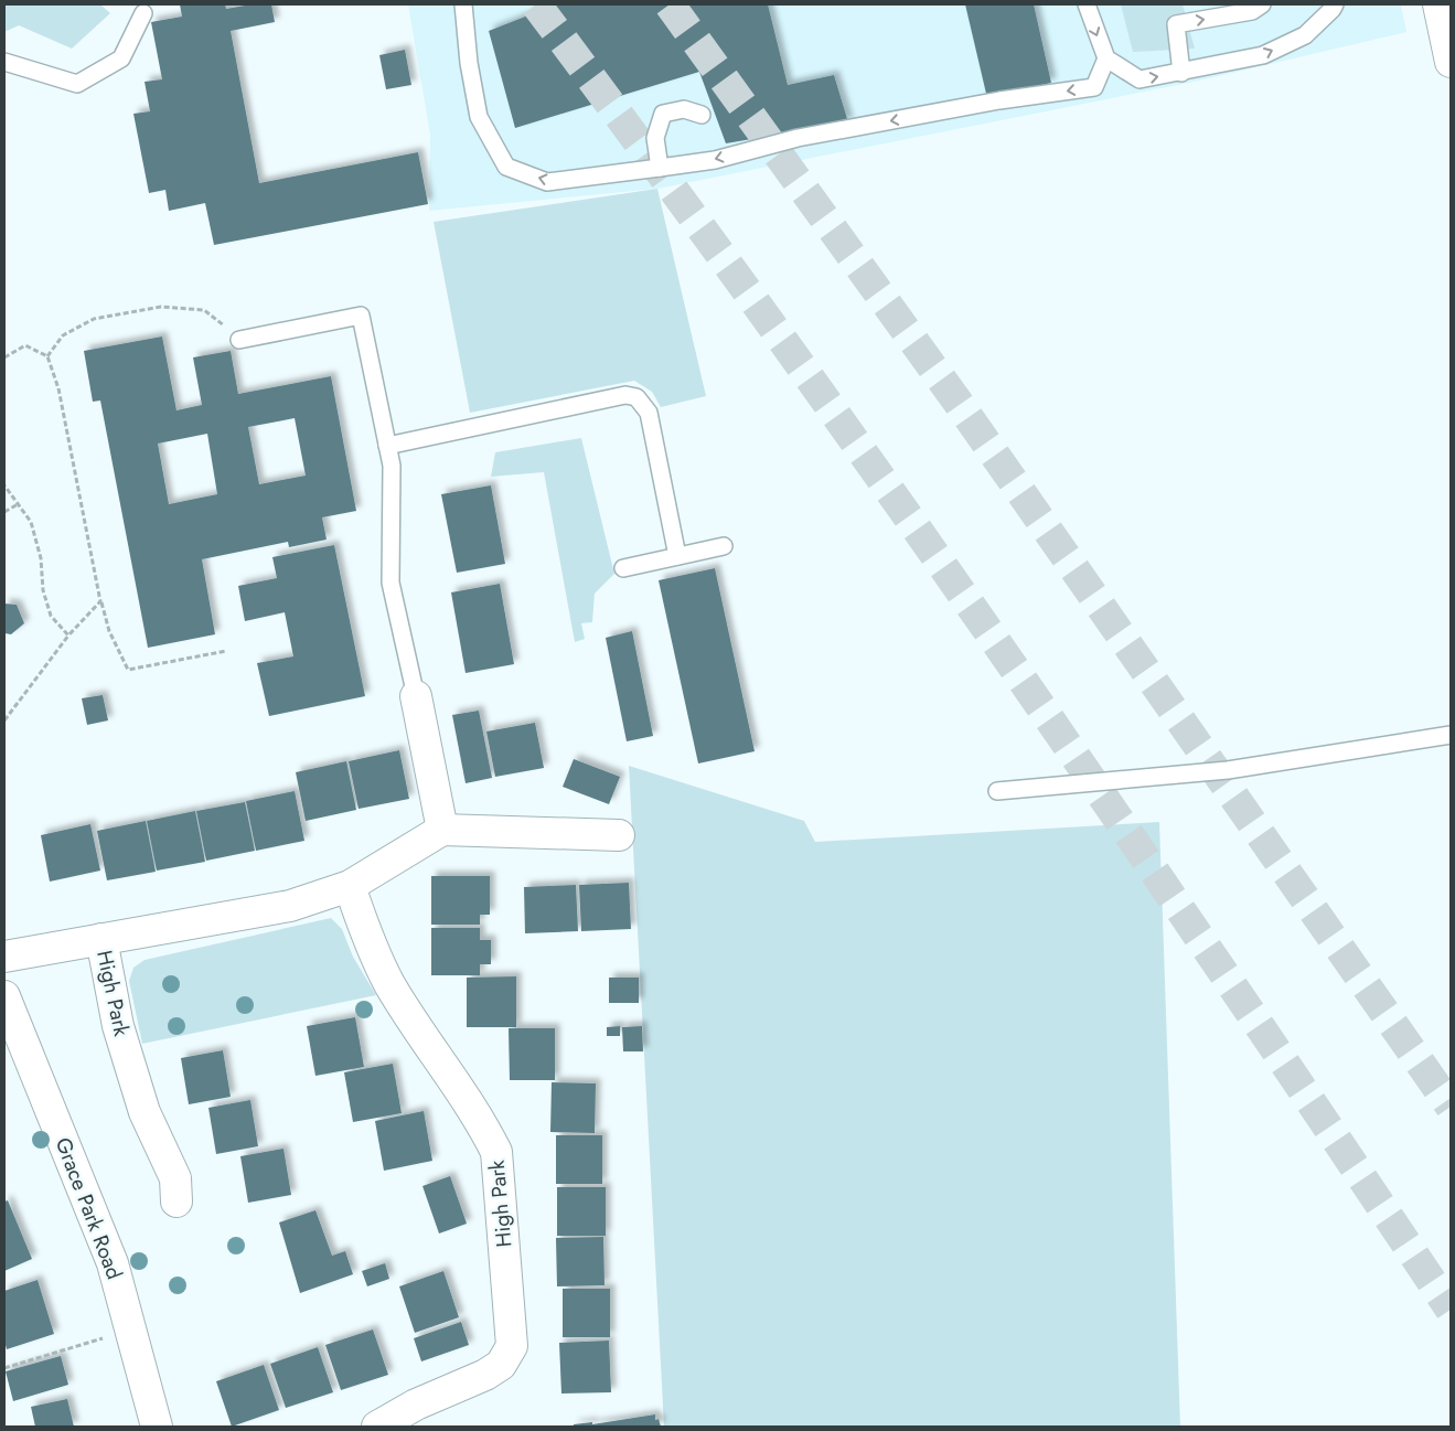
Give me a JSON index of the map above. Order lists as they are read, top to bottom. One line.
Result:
{"streets":{"street":["High Park","Grace Park Road"]}}
